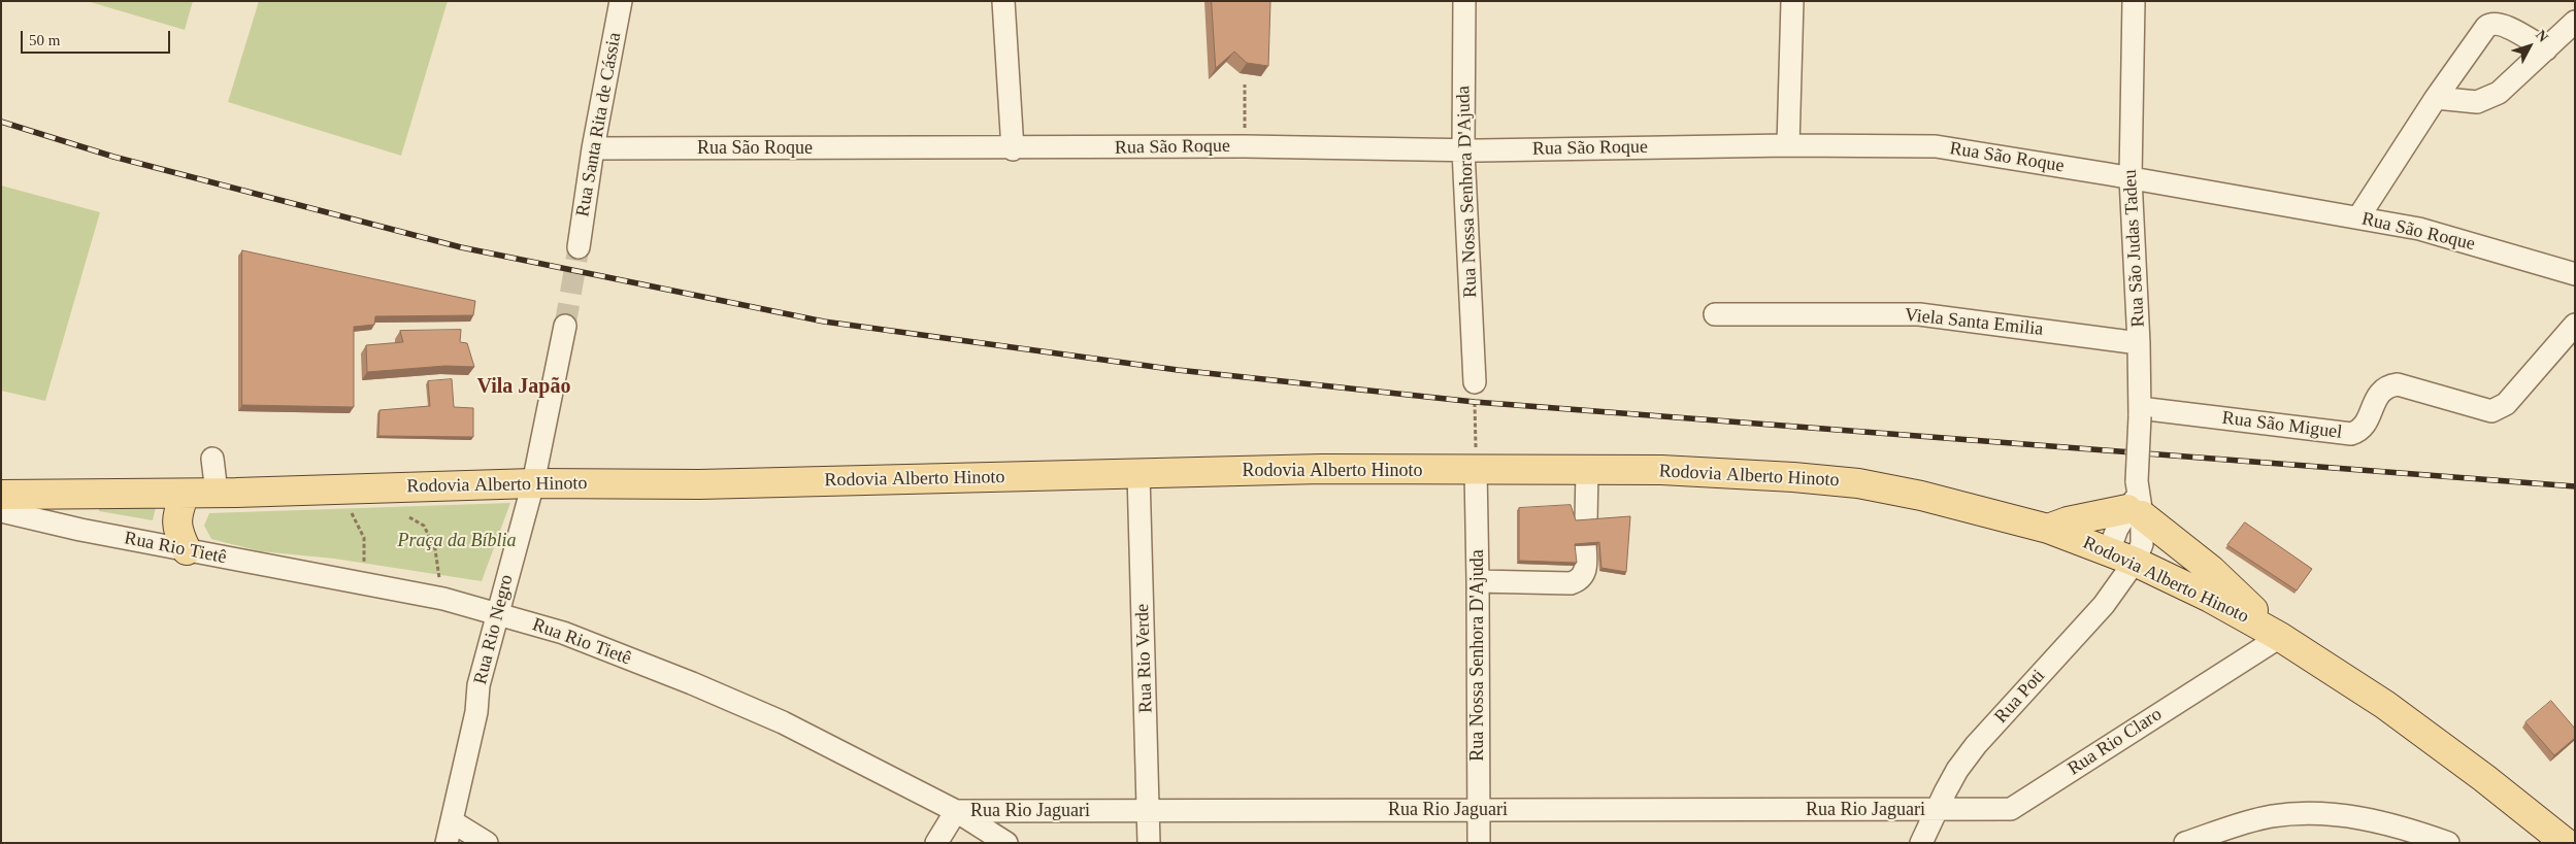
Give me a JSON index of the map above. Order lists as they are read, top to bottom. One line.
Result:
{"streets":{"main road":["Rodovia Alberto Hinoto"],"street":["Rua Santa Rita de Cássia","Rua São Roque","Rua Nossa Senhora D'Ajuda","Rua São Judas Tadeu","Viela Santa Emilia","Rua São Miguel","Rua Rio Tietê","Rua Rio Negro","Rua Rio Verde","Rua Poti","Rua Rio Claro","Rua Rio Jaguari"]},"crossings":[["Rua Santa Rita de Cássia","Rua São Roque"],["Rua São Roque","Rua Nossa Senhora D'Ajuda"],["Rua São Roque","Rua São Judas Tadeu"],["Rua Nossa Senhora D'Ajuda","Rodovia Alberto Hinoto"],["Rua Nossa Senhora D'Ajuda","Rua Rio Jaguari"],["Rua São Judas Tadeu","Viela Santa Emilia"],["Rua São Judas Tadeu","Rua São Miguel"],["Rua São Judas Tadeu","Rodovia Alberto Hinoto"],["Rua São Judas Tadeu","Rua Poti"],["Rodovia Alberto Hinoto","Rua Rio Negro"],["Rodovia Alberto Hinoto","Rua Rio Verde"],["Rodovia Alberto Hinoto","Rua Poti"],["Rodovia Alberto Hinoto","Rua Rio Claro"],["Rua Rio Tietê","Rua Rio Negro"],["Rua Rio Tietê","Rua Rio Jaguari"],["Rua Rio Verde","Rua Rio Jaguari"],["Rua Poti","Rua Rio Claro"],["Rua Poti","Rua Rio Jaguari"],["Rua Rio Claro","Rua Rio Jaguari"]],"districts":["Vila Japão"],"parks":["Praça da Bíblia"],"scale_bar":"50 m","north":"top right"}
